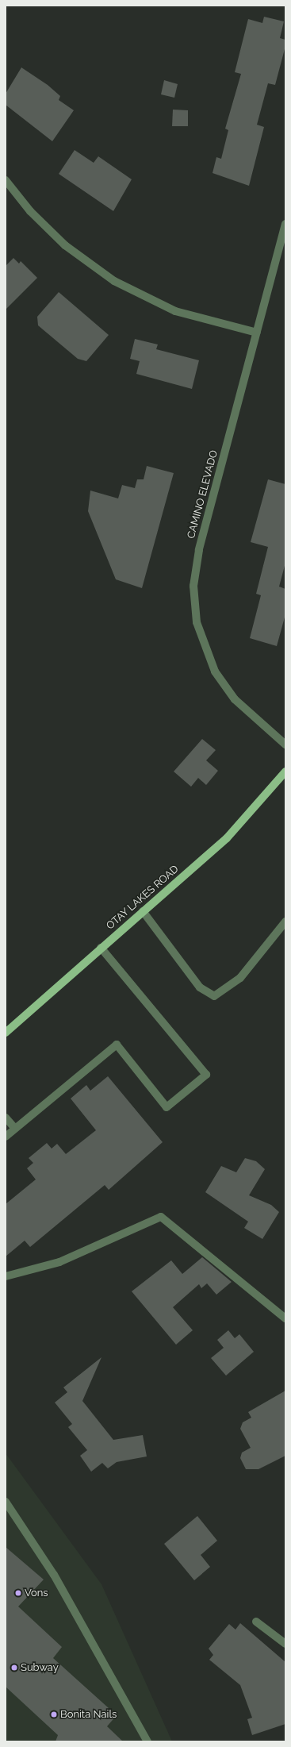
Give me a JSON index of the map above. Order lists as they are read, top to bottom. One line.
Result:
{"streets":{"main road":["OTAY LAKES ROAD"],"street":["CAMINO ELEVADO"]},"places":["Vons","Subway","Bonita Nails"]}
